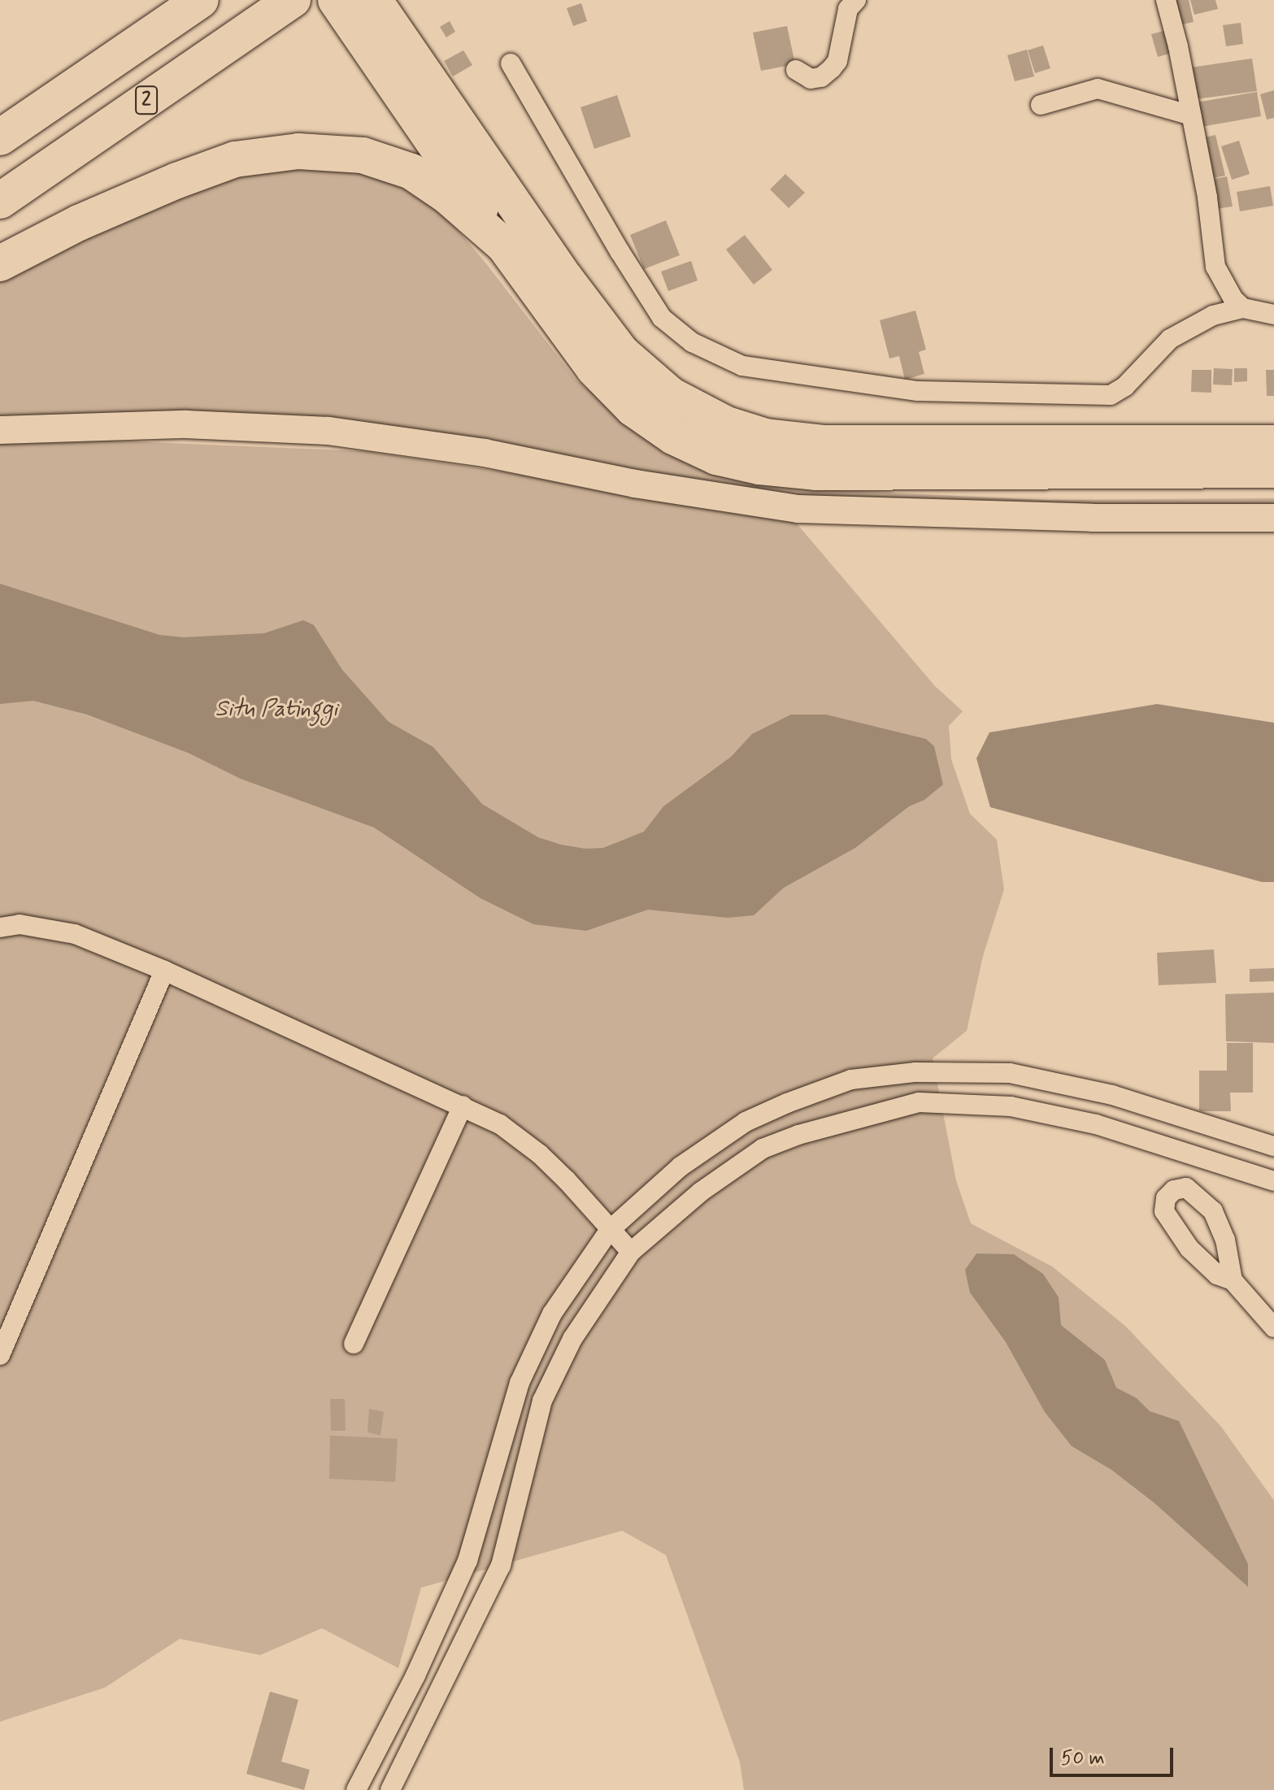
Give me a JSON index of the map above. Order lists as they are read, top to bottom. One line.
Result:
{"streets":{"highway":["2"]},"water":["Situ Patinggi"],"scale_bar":"50 m"}
